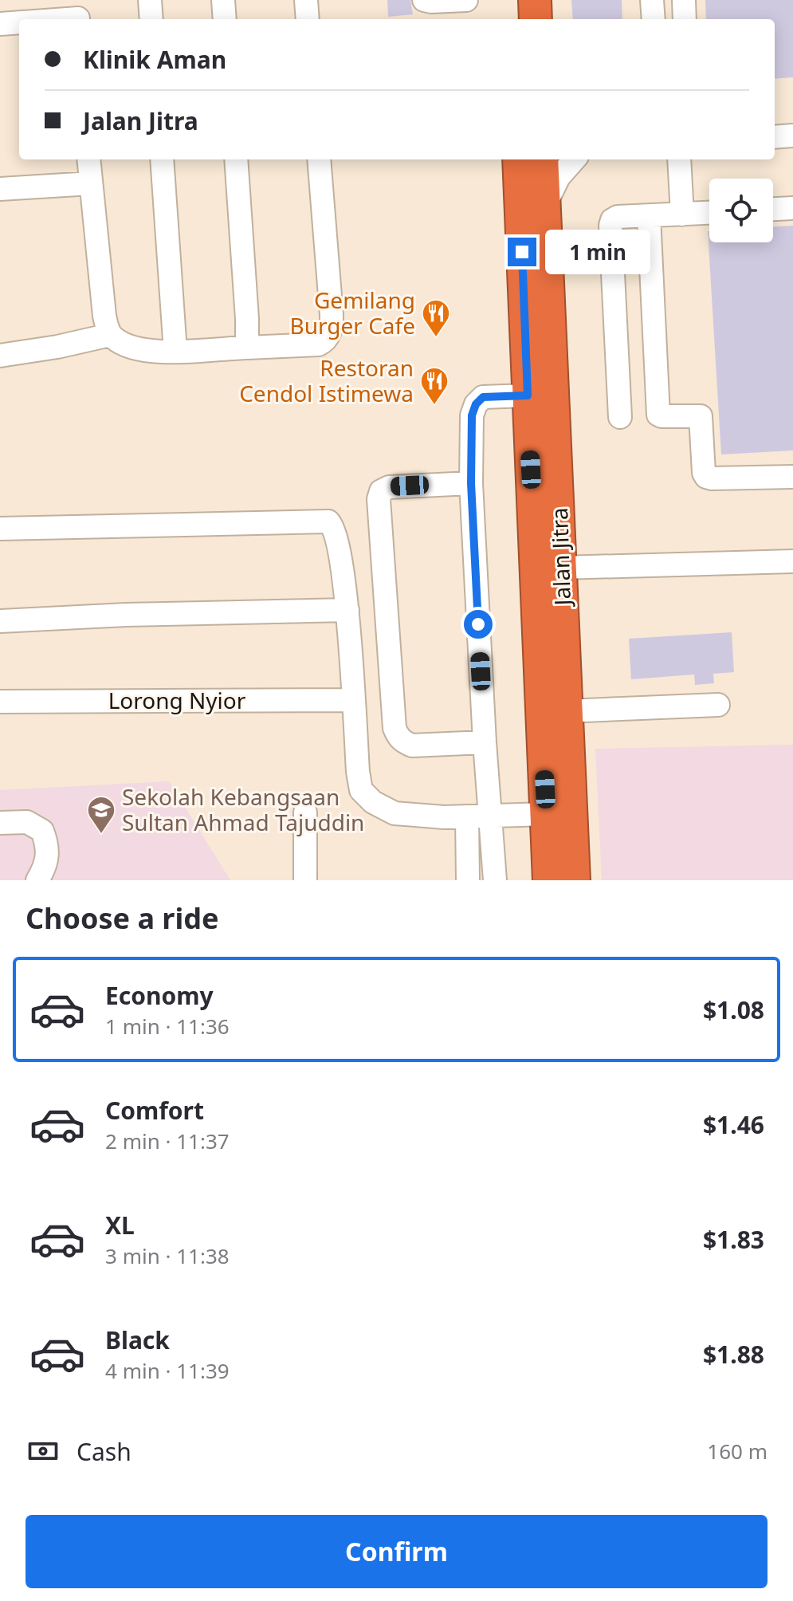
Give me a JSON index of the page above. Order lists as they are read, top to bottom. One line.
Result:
{"streets":{"highway":["Jalan Jitra"],"street":["Lorong Nyior"]},"places":{"restaurant":["Gemilang Burger Cafe","Restoran Cendol Istimewa"],"school or university":["Sekolah Kebangsaan Sultan Ahmad Tajuddin"]},"page":{"banner":["Klinik Aman","Jalan Jitra"],"bubble":"1 min","heading":"Choose a ride","list":[{"name":"Economy","note":"1 min · 11:36","value":"$1.08"},{"name":"Comfort","note":"2 min · 11:37","value":"$1.46"},{"name":"XL","note":"3 min · 11:38","value":"$1.83"},{"name":"Black","note":"4 min · 11:39","value":"$1.88"}],"pay":["Cash","160 m"],"buttons":"Confirm"}}
